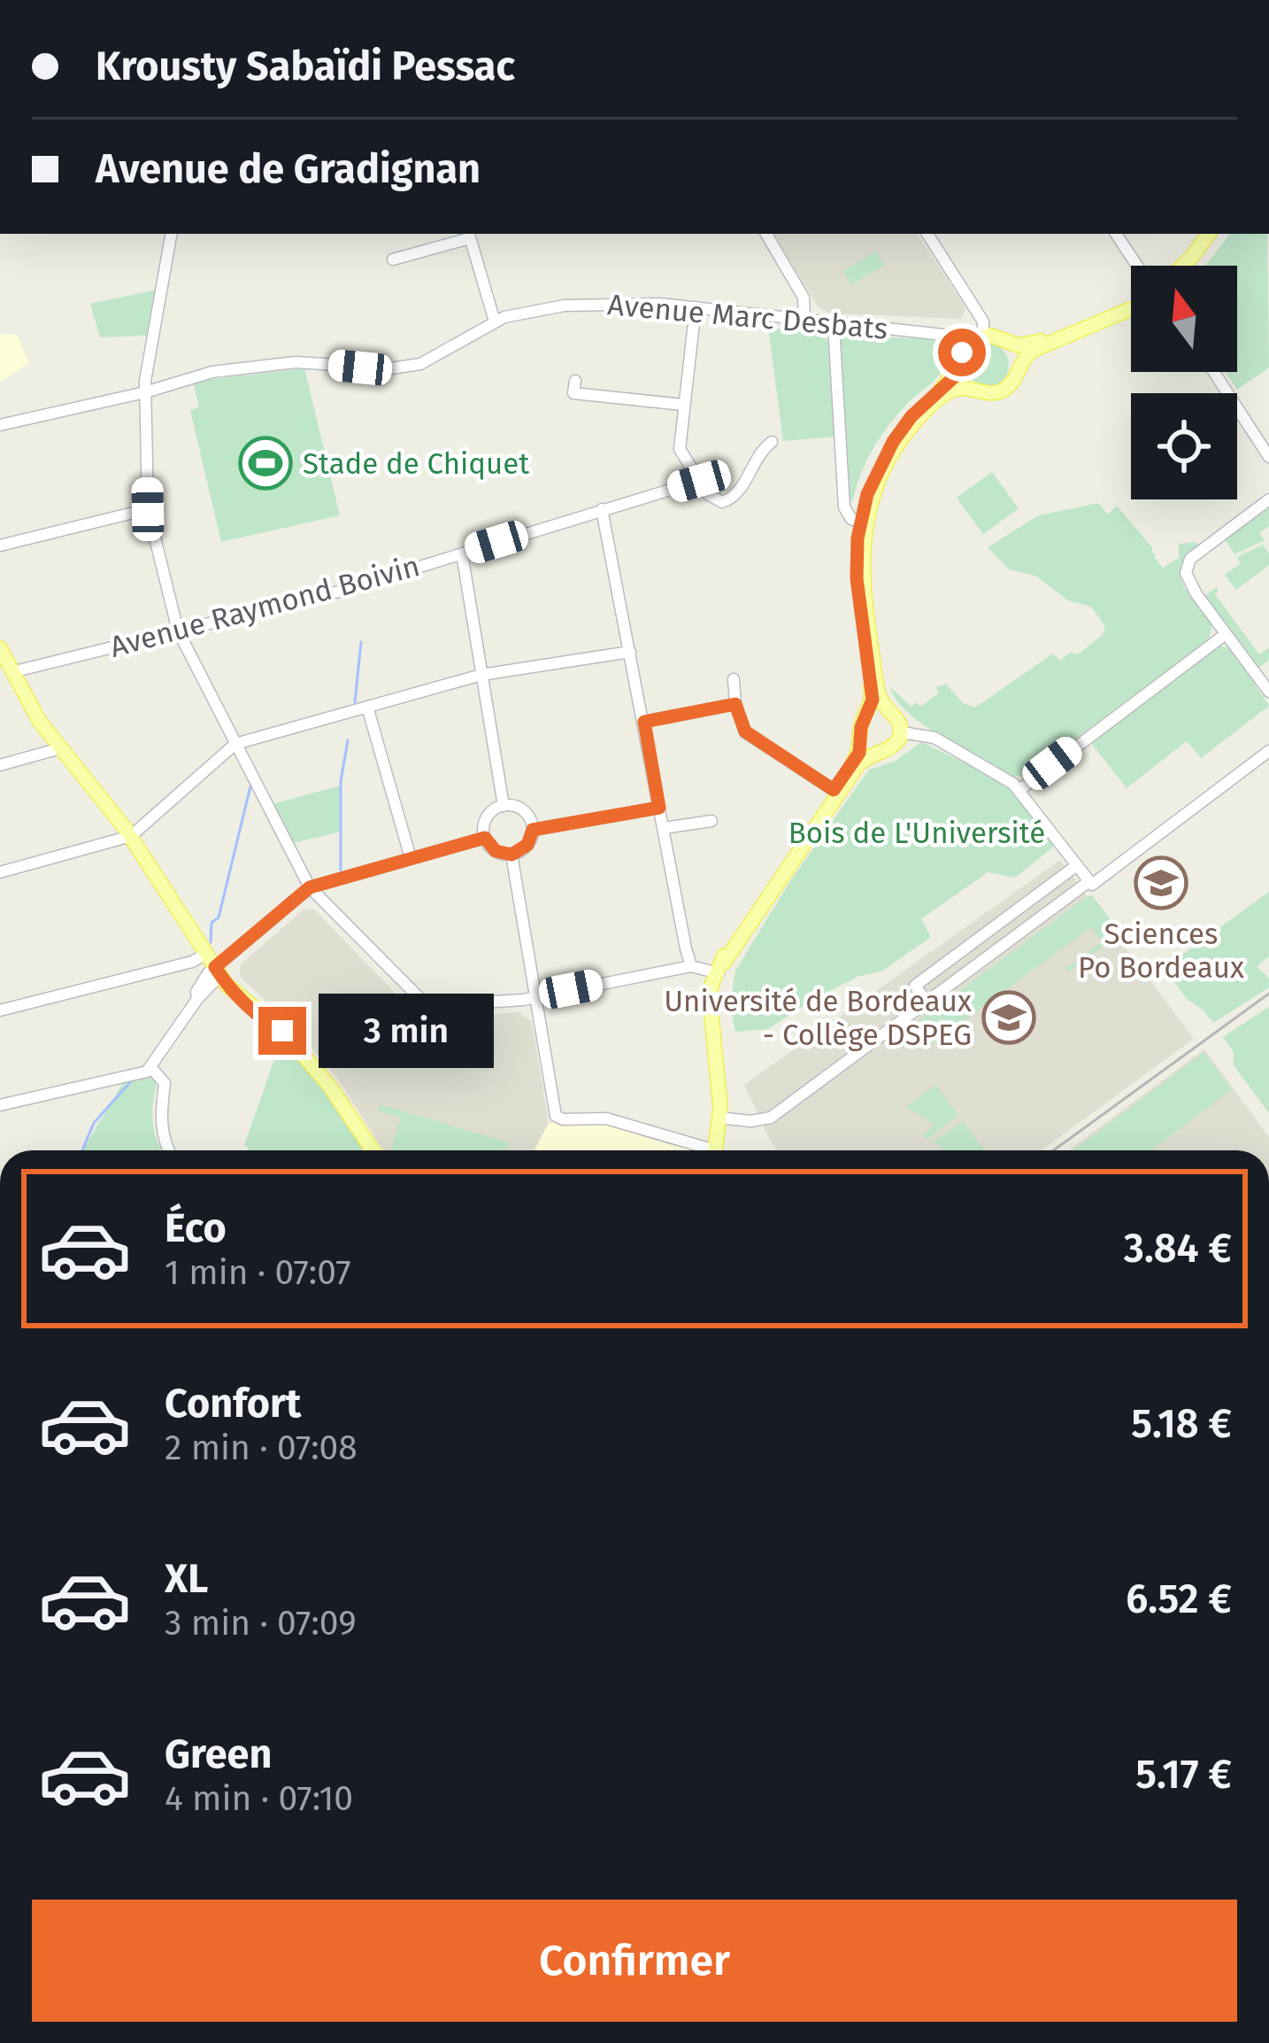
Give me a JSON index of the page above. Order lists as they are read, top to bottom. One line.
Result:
{"streets":{"street":["Avenue Marc Desbats","Avenue Raymond Boivin"]},"parks":["Bois de L'Université"],"places":{"sports":["Stade de Chiquet"],"school or university":["Sciences Po Bordeaux","Université de Bordeaux - Collège DSPEG"]},"north":"top","page":{"banner":["Krousty Sabaïdi Pessac","Avenue de Gradignan"],"bubble":"3 min","list":[{"name":"Éco","note":"1 min · 07:07","value":"3.84 €"},{"name":"Confort","note":"2 min · 07:08","value":"5.18 €"},{"name":"XL","note":"3 min · 07:09","value":"6.52 €"},{"name":"Green","note":"4 min · 07:10","value":"5.17 €"}],"buttons":"Confirmer"}}
